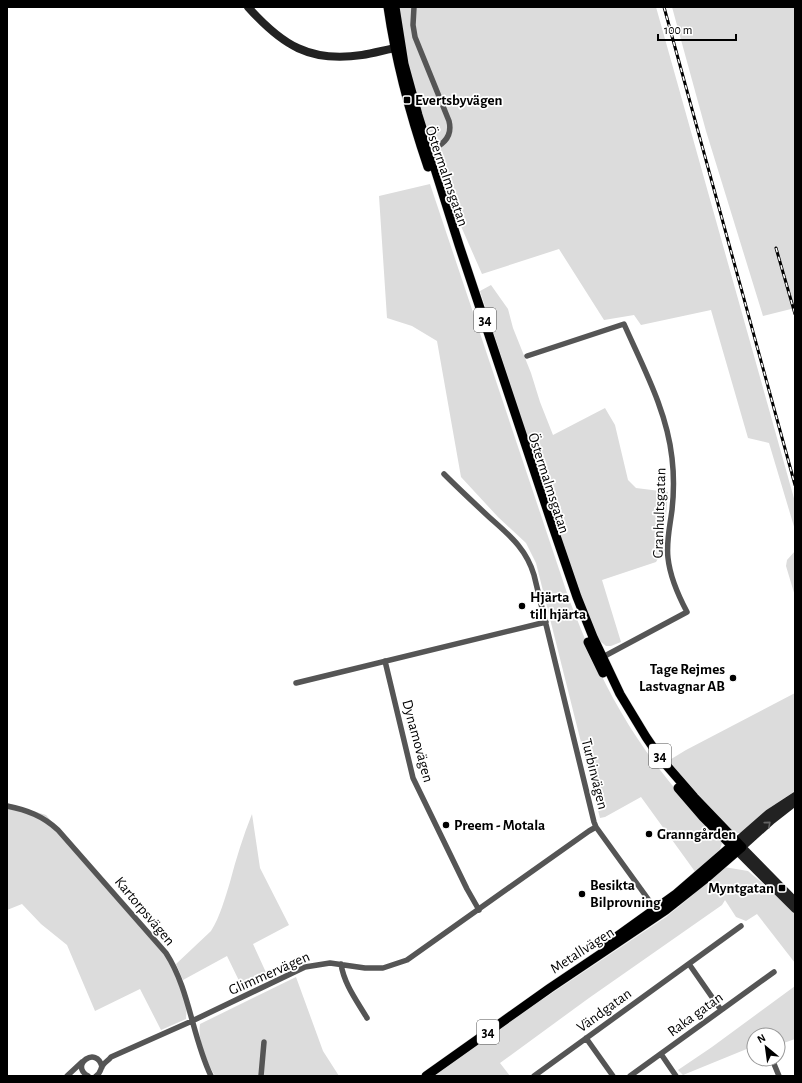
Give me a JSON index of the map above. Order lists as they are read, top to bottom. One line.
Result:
{"streets":{"main road":["Östermalmsgatan","34","Metallvägen"],"street":["Granhultsgatan","Dynamovägen","Turbinvägen","Kartorpsvägen","Glimmervägen","Vändgatan","Raka gatan"]},"crossings":[["Östermalmsgatan","Granhultsgatan"],["Östermalmsgatan","Metallvägen"],["Dynamovägen","Glimmervägen"],["Turbinvägen","Metallvägen"],["Kartorpsvägen","Glimmervägen"]],"places":{"transit":["Evertsbyvägen","Myntgatan"],"other":["Hjärta till hjärta","Tage Rejmes Lastvagnar AB","Preem - Motala","Granngården","Besikta Bilprovning"]},"scale_bar":"100 m","north":"top left"}
